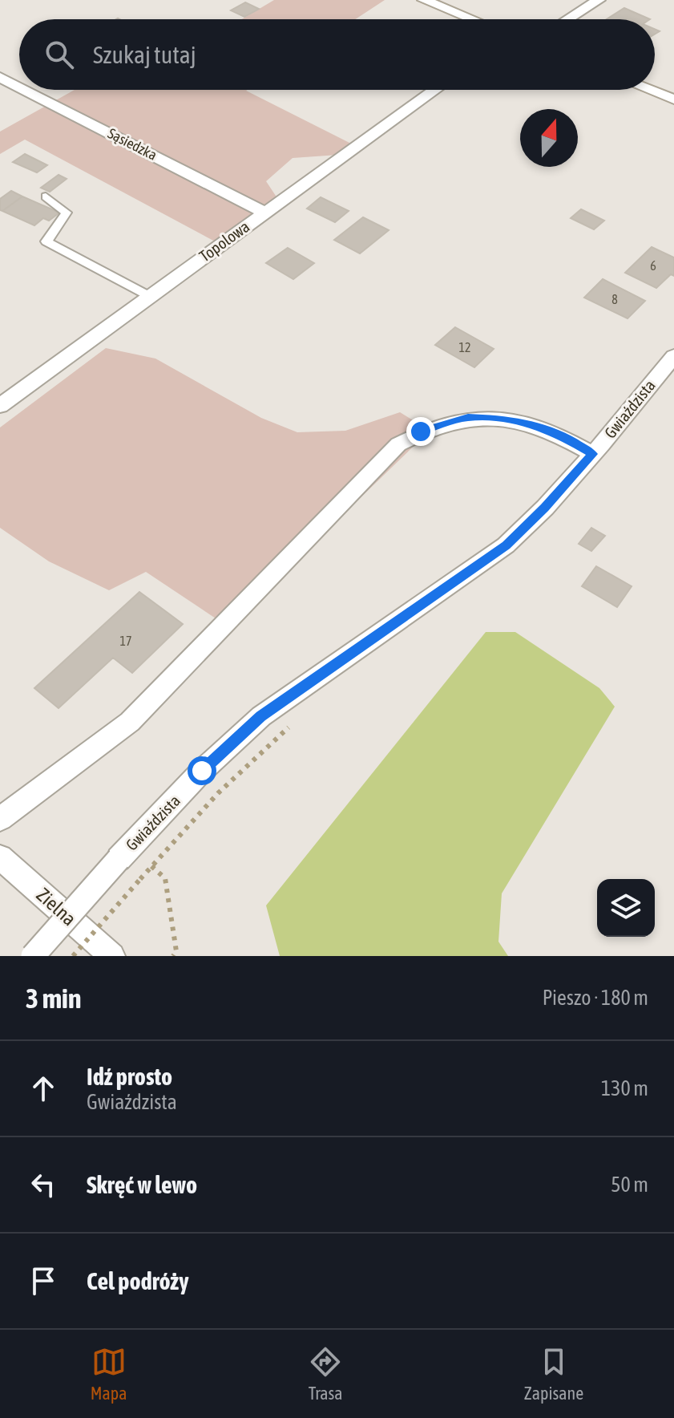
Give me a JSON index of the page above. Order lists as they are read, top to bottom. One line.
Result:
{"streets":{"street":["Sąsiedzka","Topolowa","Gwiaździsta","Zielna"]},"crossings":[["Sąsiedzka","Topolowa"]],"house_numbers":["6","8","12","17"],"north":"top","page":{"search":"Szukaj tutaj","heading":["3 min","Pieszo · 180 m"],"list":[["Idź prosto","Gwiaździsta","130 m"],["Skręć w lewo","50 m"],"Cel podróży"],"nav":["Mapa","Trasa","Zapisane"]}}
